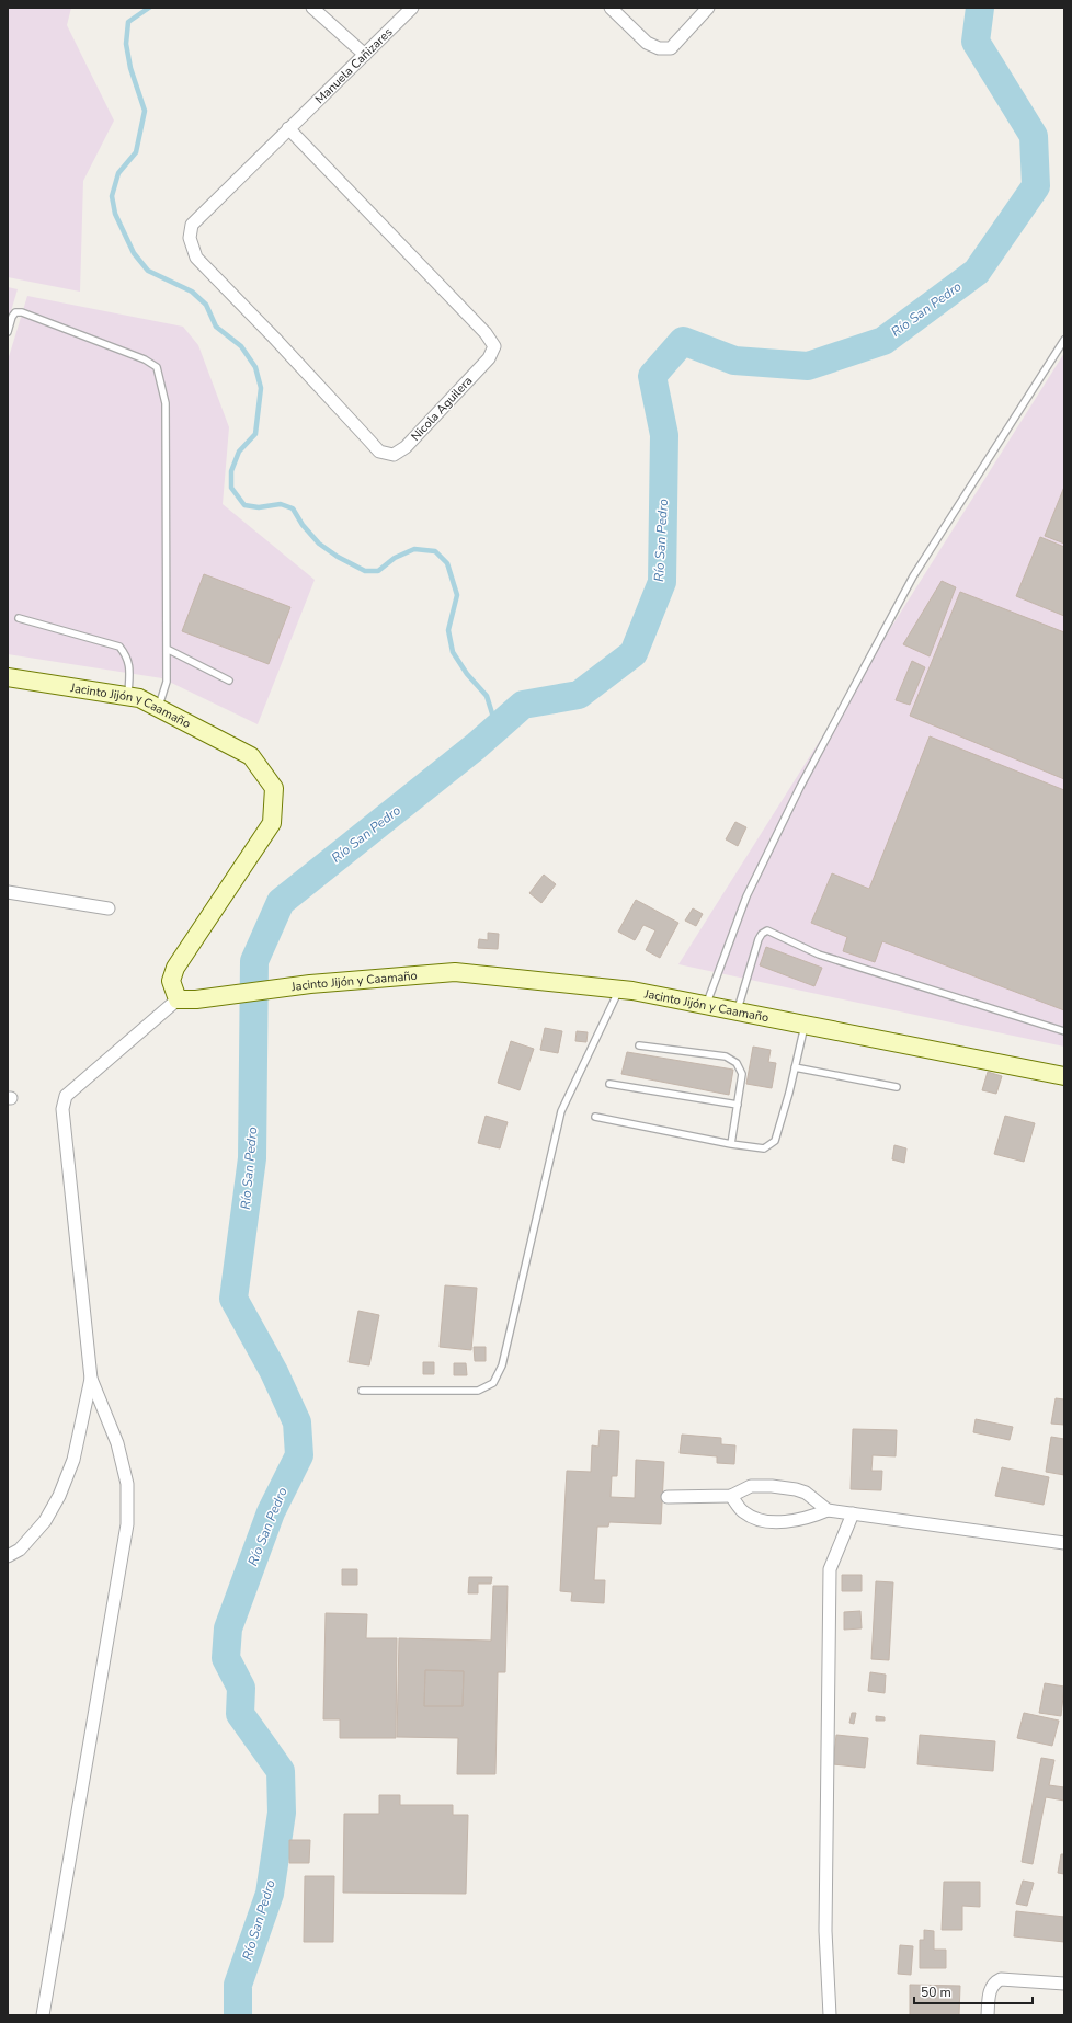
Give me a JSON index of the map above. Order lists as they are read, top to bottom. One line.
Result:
{"streets":{"street":["Manuela Cañizares","Nicola Aguilera","Jacinto Jijón y Caamaño"]},"crossings":[["Manuela Cañizares","Nicola Aguilera"]],"water":["Río San Pedro"],"scale_bar":"50 m"}
